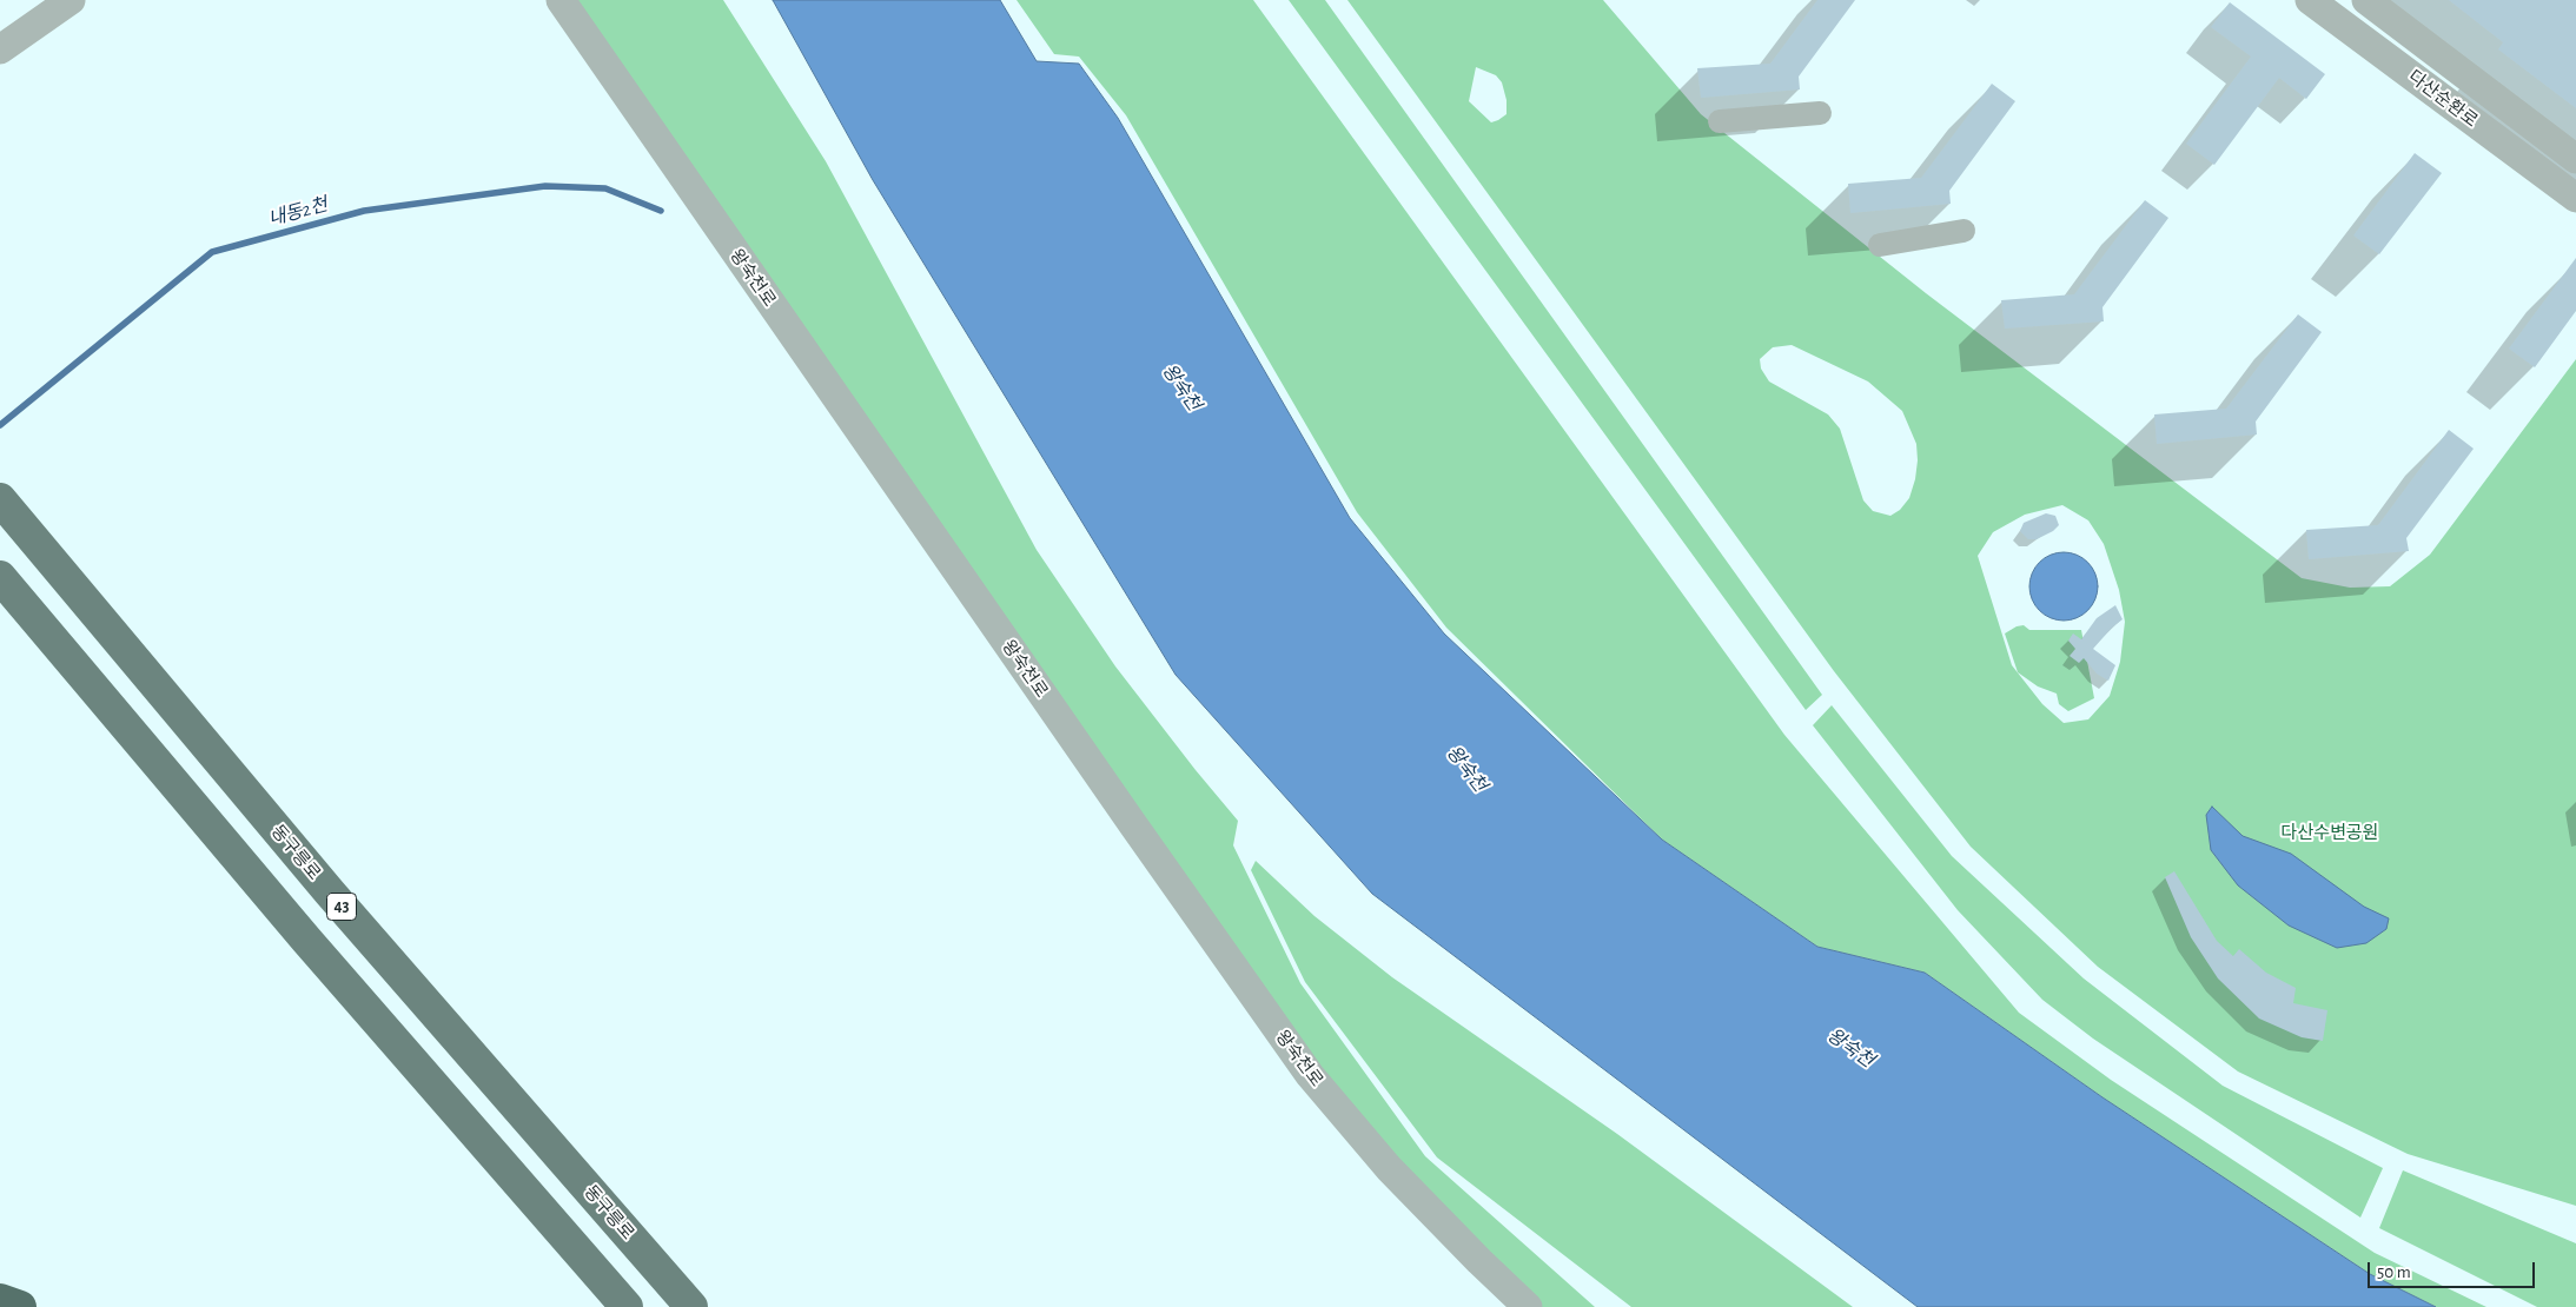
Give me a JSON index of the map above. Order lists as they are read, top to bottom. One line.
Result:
{"streets":{"main road":["동구릉로","43"],"street":["다산순환로","왕숙천로"]},"water":["내동2천","왕숙천"],"parks":["다산수변공원"],"scale_bar":"50 m"}
